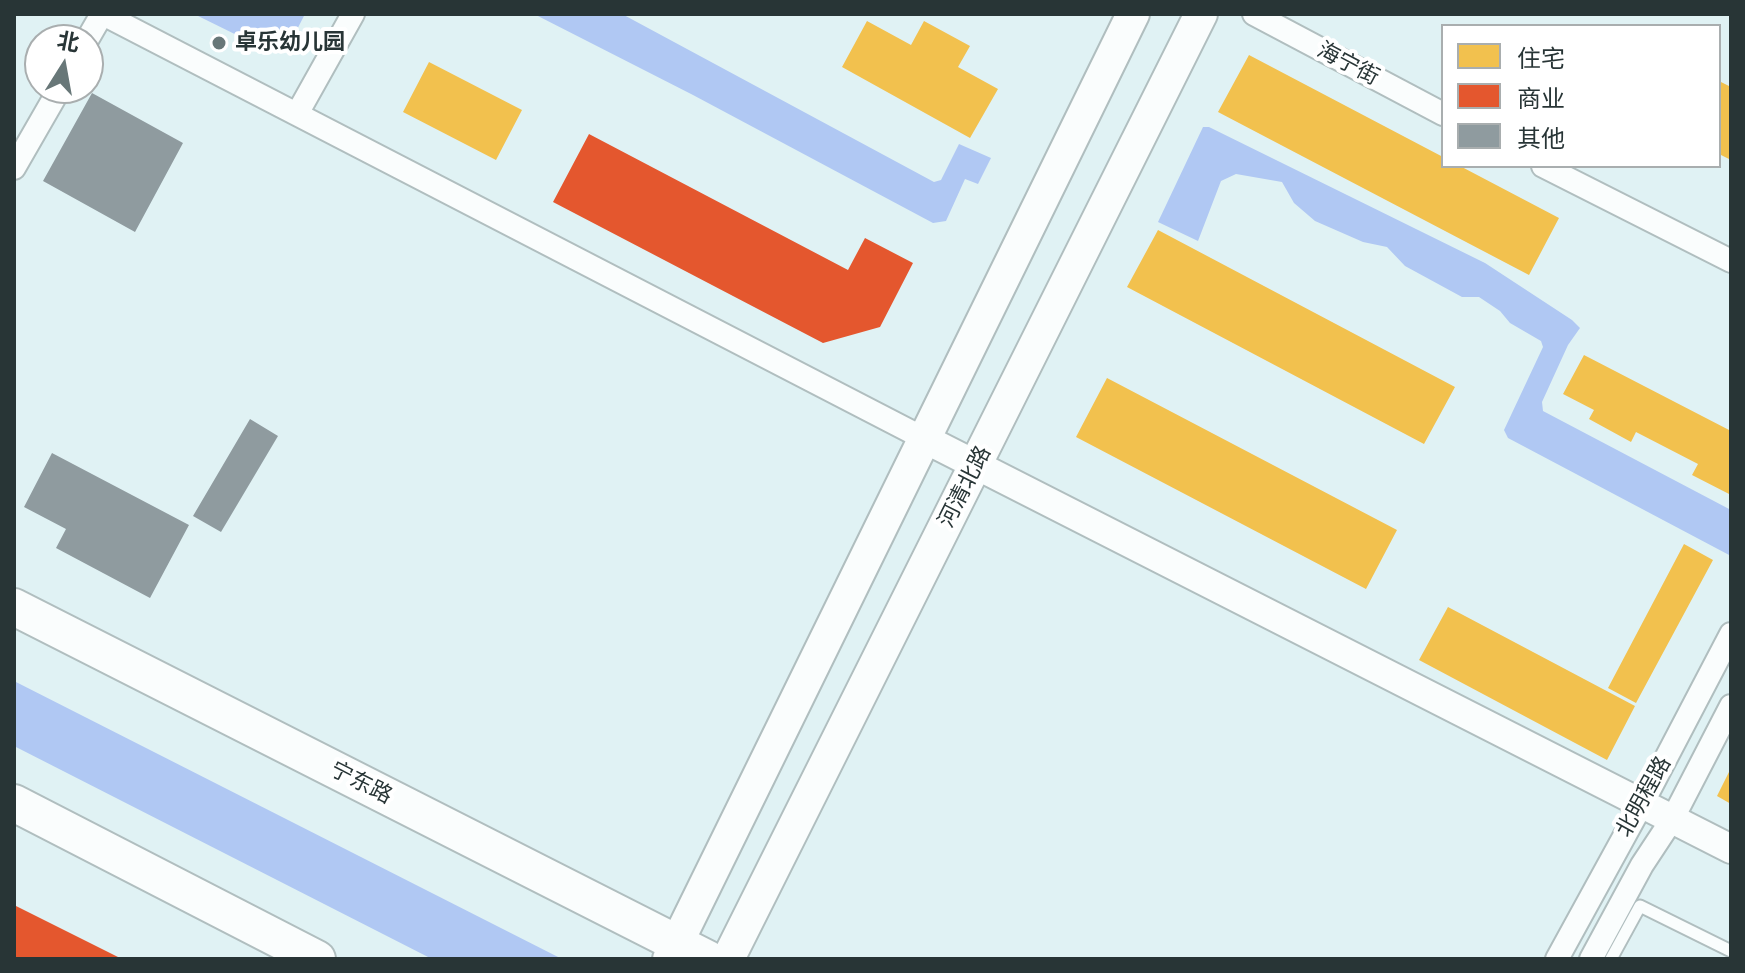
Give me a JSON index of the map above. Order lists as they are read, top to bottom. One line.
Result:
{"streets":{"main road":["河清北路","宁东路"],"street":["海宁街","北明程路"]},"places":["卓乐幼儿园"],"legend":["住宅","商业","其他"],"north":"top"}
